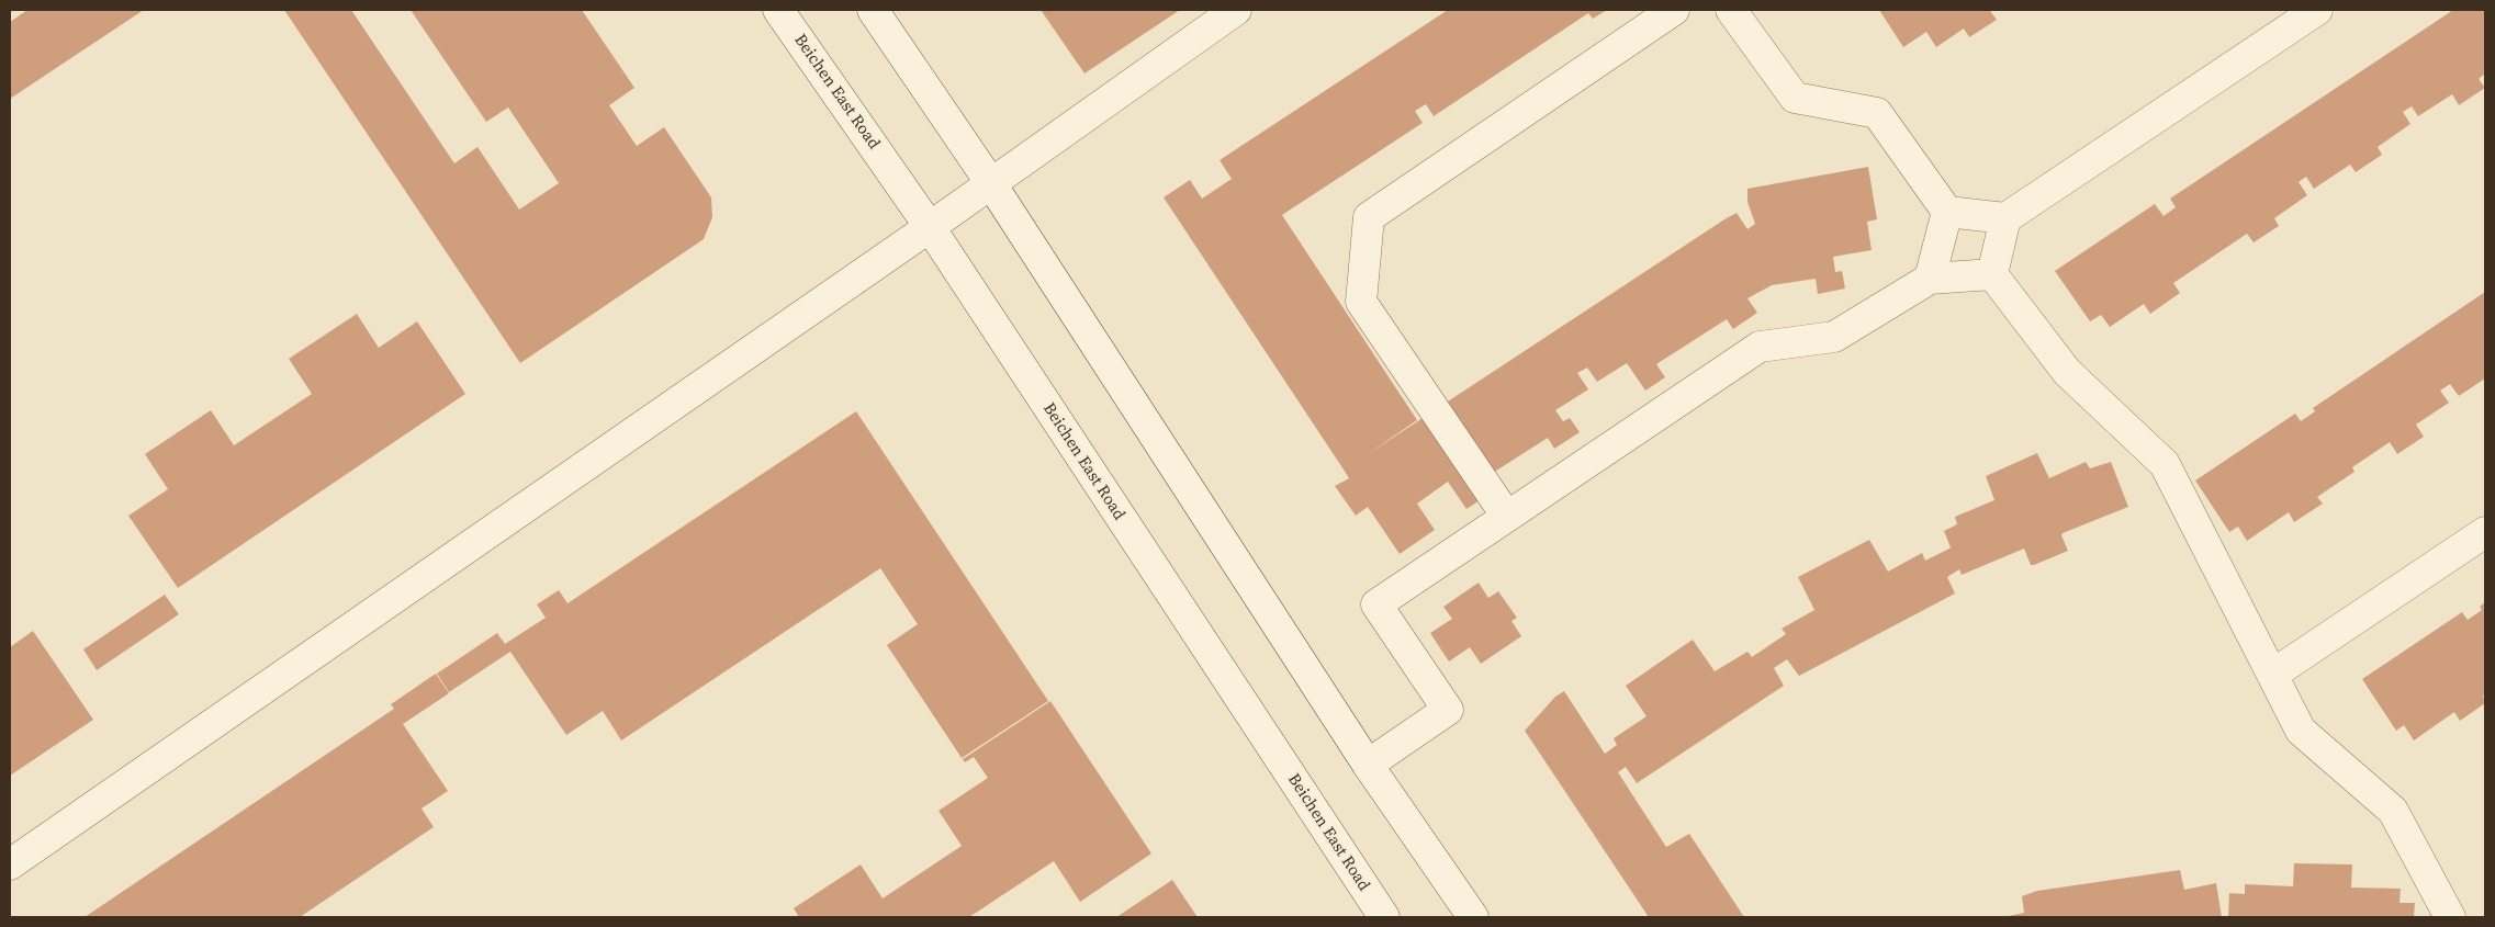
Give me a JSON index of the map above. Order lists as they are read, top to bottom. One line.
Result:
{"streets":{"street":["Beichen East Road"]}}
